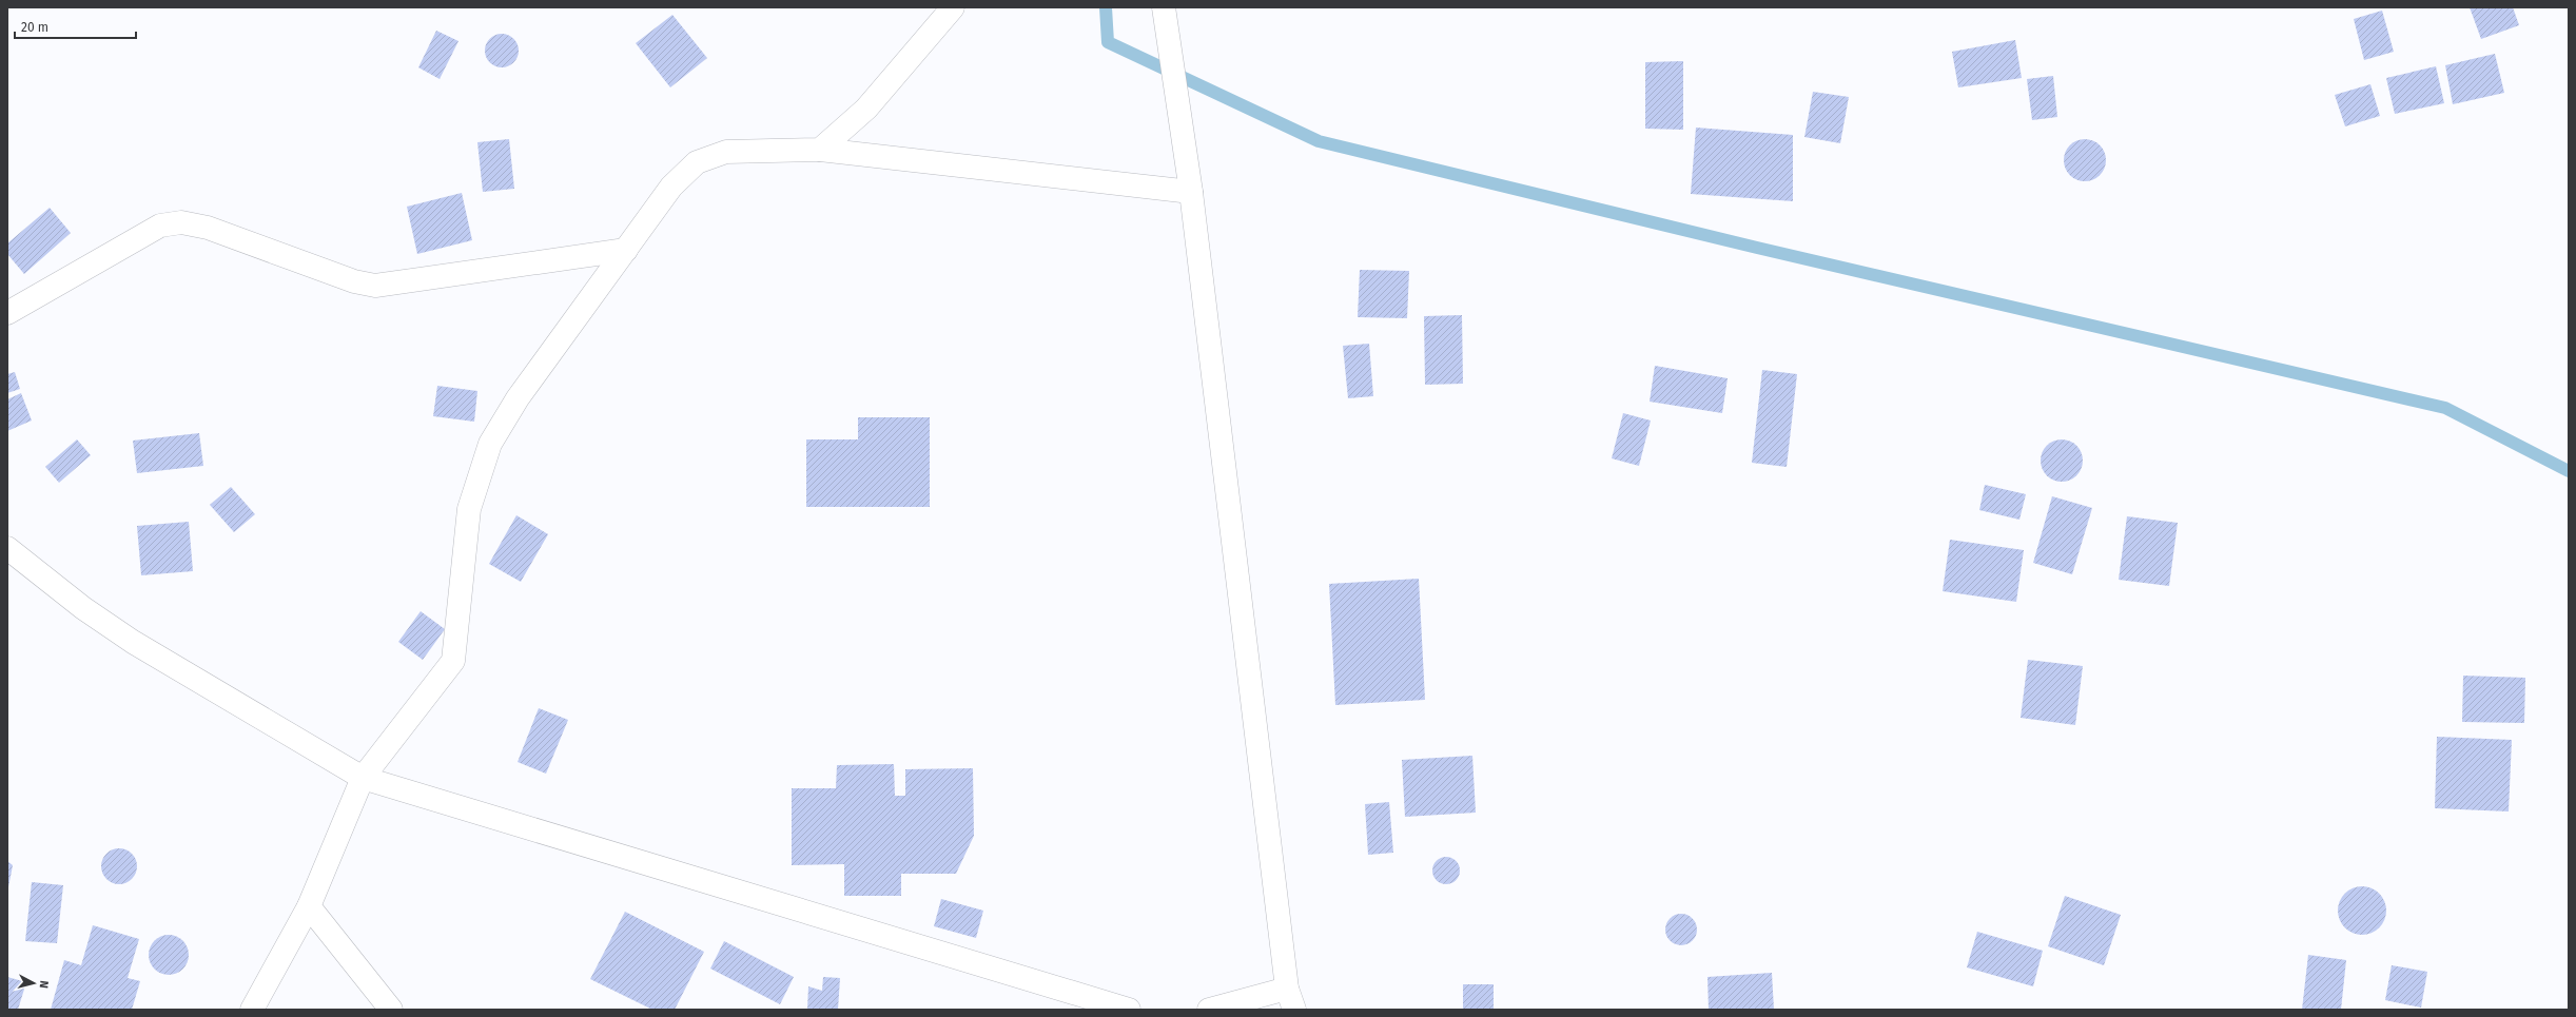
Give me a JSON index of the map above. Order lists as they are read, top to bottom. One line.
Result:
{"scale_bar":"20 m","north":"right"}
